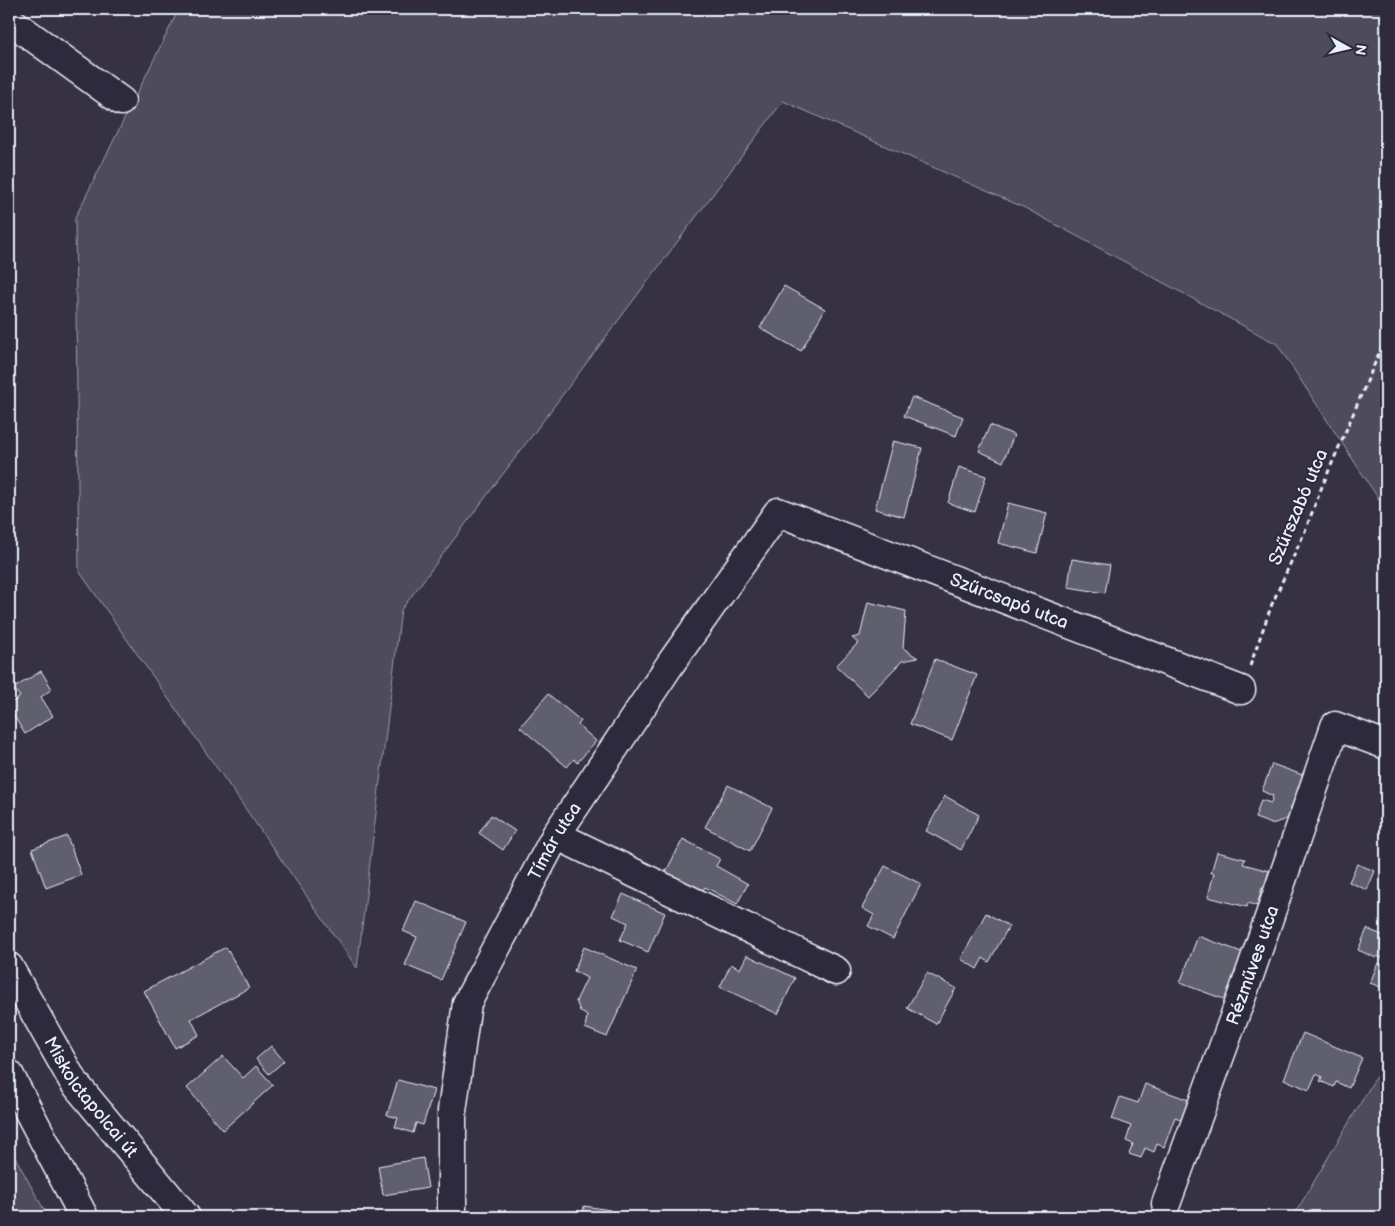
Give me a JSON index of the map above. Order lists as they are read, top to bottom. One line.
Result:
{"streets":{"street":["Szűrcsapó utca","Tímár utca","Rézműves utca","Miskolctapolcai út"],"path":["Szűrszabó utca"]},"crossings":[["Szűrszabó utca","Szűrcsapó utca"],["Szűrcsapó utca","Tímár utca"]],"north":"right"}
